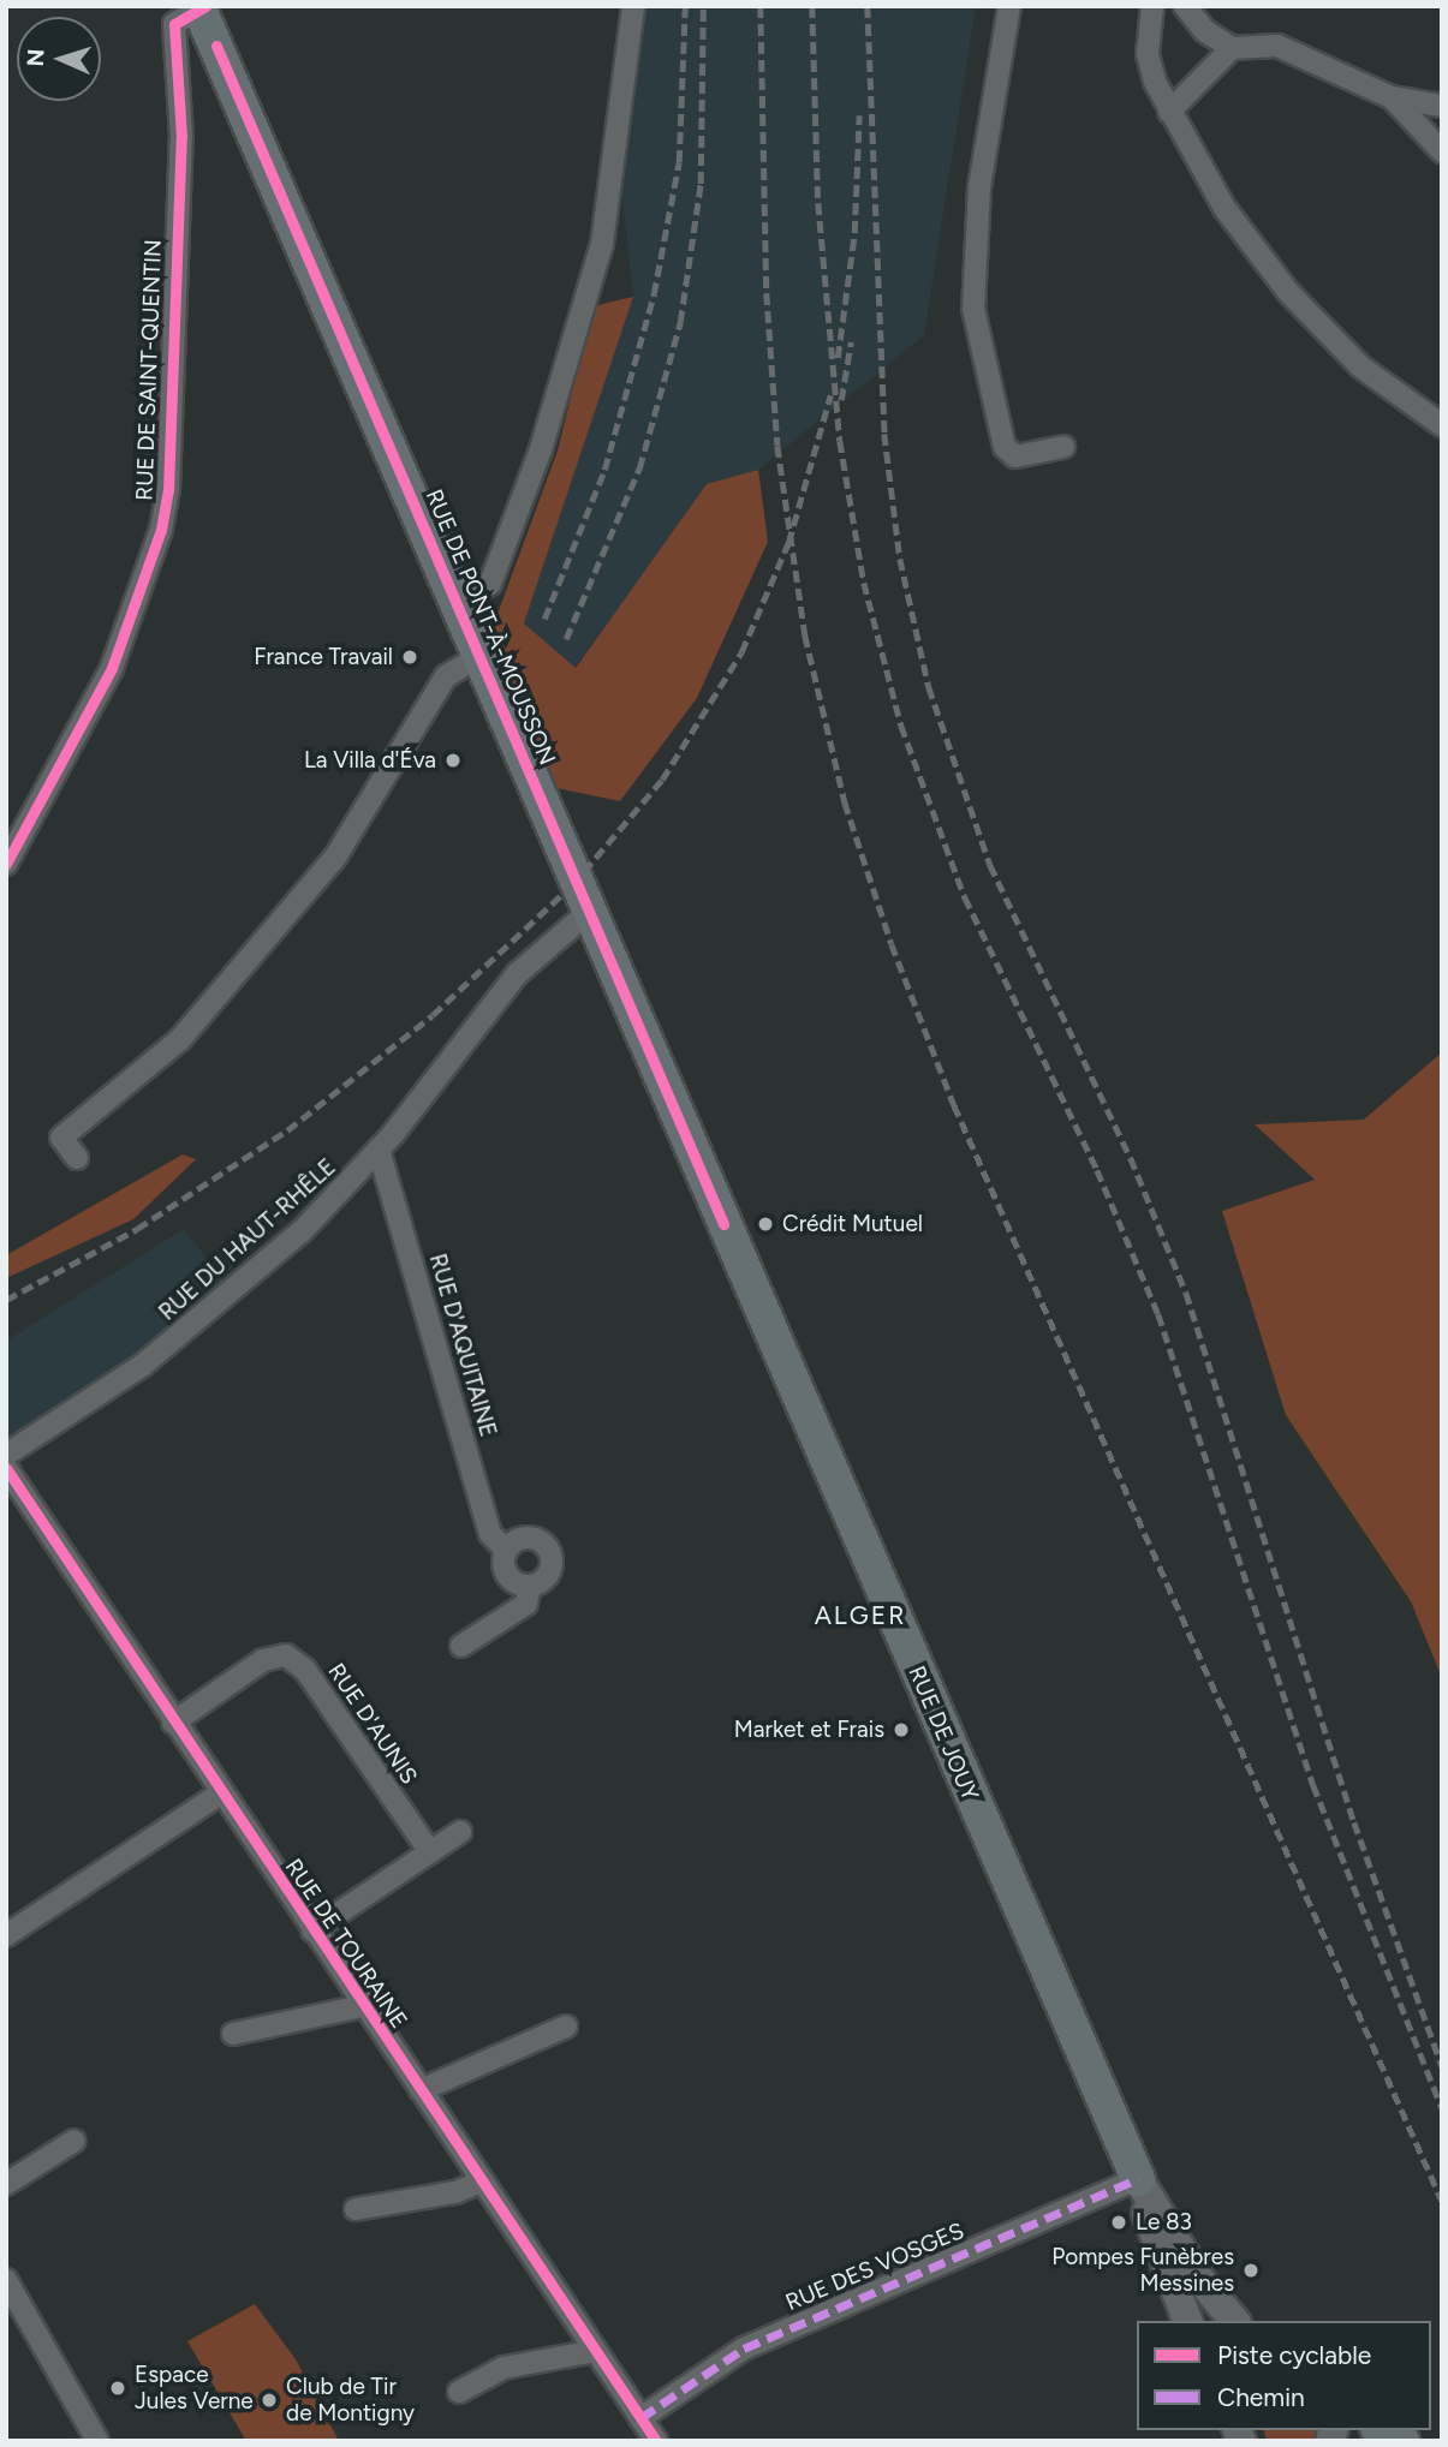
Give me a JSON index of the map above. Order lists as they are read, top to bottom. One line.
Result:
{"streets":{"main road":["RUE DE PONT-À-MOUSSON","RUE DE JOUY"],"street":["RUE DE SAINT-QUENTIN","RUE DU HAUT-RHÊLE","RUE D'AQUITAINE","RUE D'AUNIS","RUE DE TOURAINE","RUE DES VOSGES"]},"crossings":[["RUE DE SAINT-QUENTIN","RUE DE PONT-À-MOUSSON"],["RUE DE PONT-À-MOUSSON","RUE DU HAUT-RHÊLE"],["RUE DE PONT-À-MOUSSON","RUE DE JOUY"],["RUE DU HAUT-RHÊLE","RUE D'AQUITAINE"],["RUE D'AUNIS","RUE DE TOURAINE"],["RUE DE JOUY","RUE DES VOSGES"],["RUE DE TOURAINE","RUE DES VOSGES"]],"districts":["ALGER"],"places":["France Travail","La Villa d'Éva","Crédit Mutuel","Market et Frais","Le 83","Pompes Funèbres Messines","Espace Jules Verne","Club de Tir de Montigny"],"legend":["Piste cyclable","Chemin"],"north":"left"}
